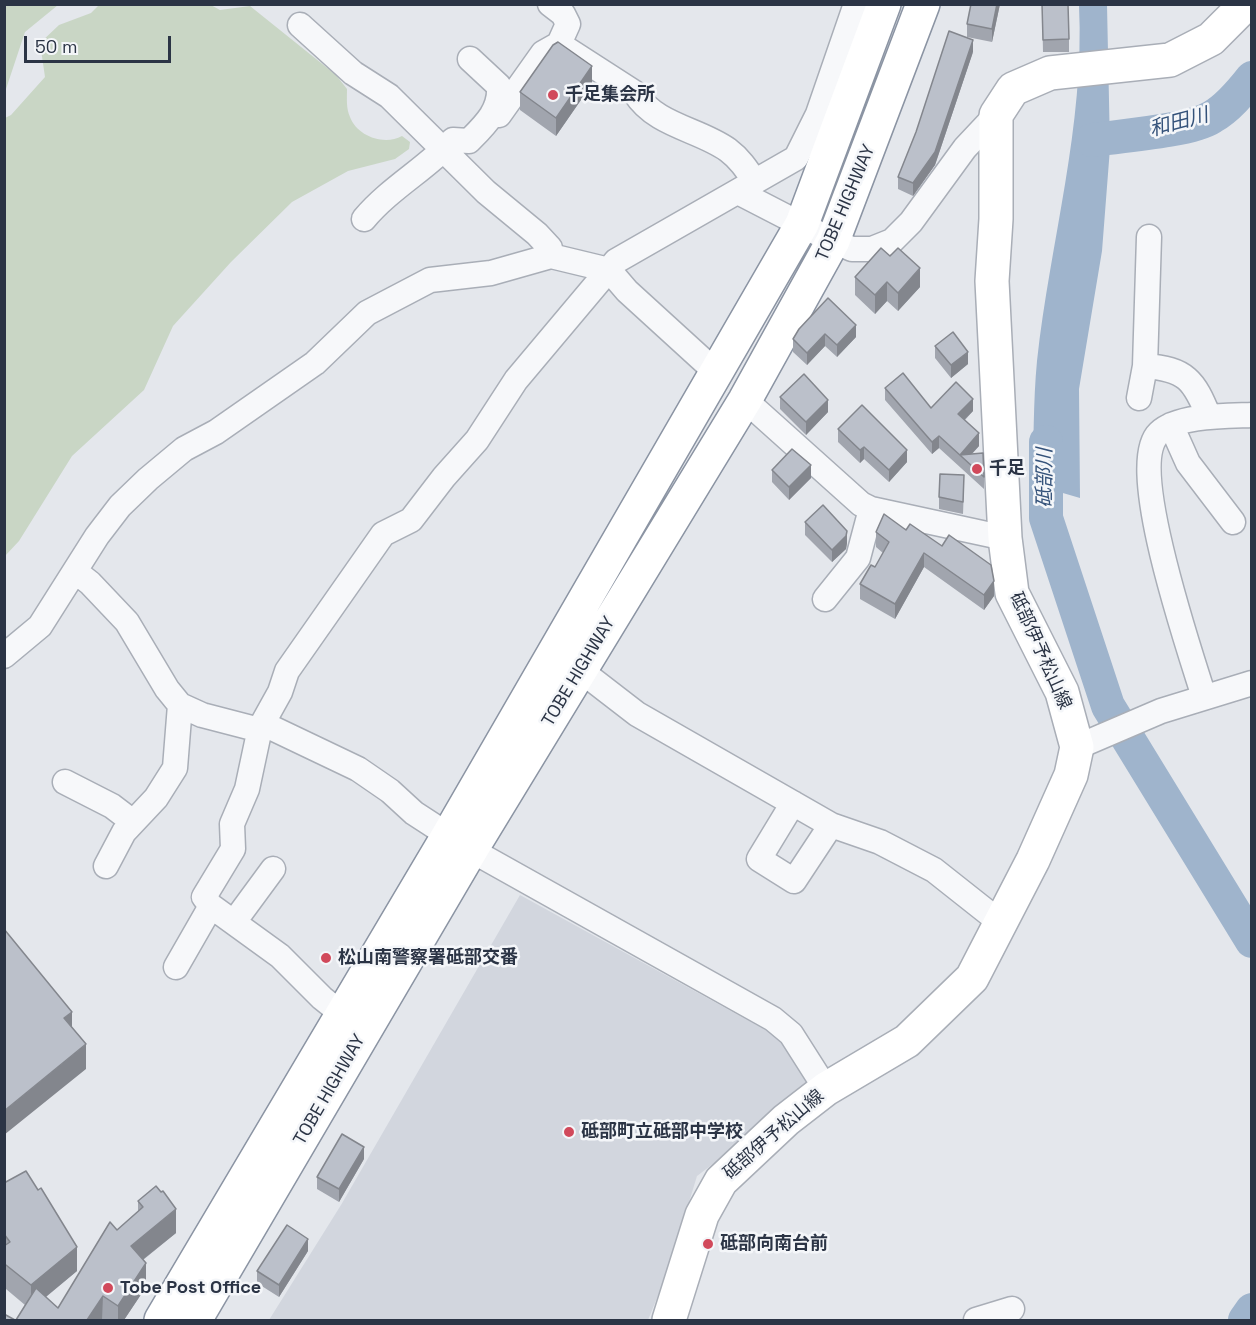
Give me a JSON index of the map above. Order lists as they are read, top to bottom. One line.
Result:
{"streets":{"main road":["TOBE HIGHWAY","砥部伊予松山線"]},"water":["和田川","砥部川"],"places":["千足集会所","千足","松山南警察署砥部交番","砥部町立砥部中学校","砥部向南台前","Tobe Post Office"],"scale_bar":"50 m"}
